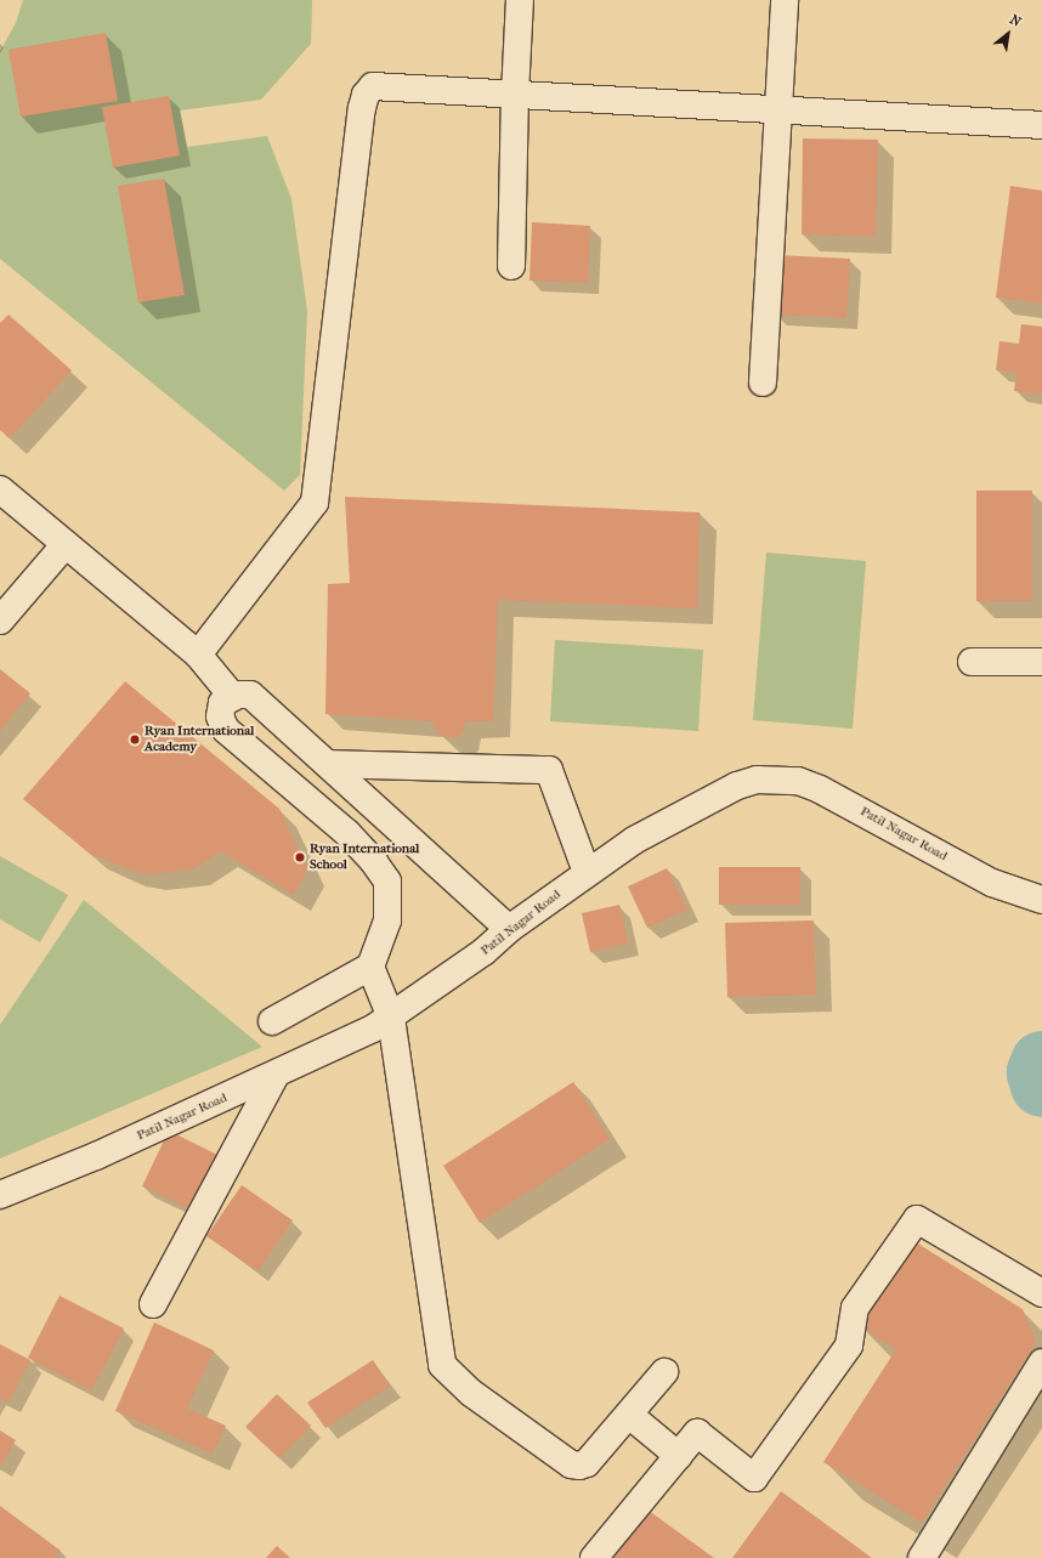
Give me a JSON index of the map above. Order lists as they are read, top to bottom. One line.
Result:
{"streets":{"street":["Patil Nagar Road"]},"places":["Ryan International Academy","Ryan International School"],"north":"top right"}
